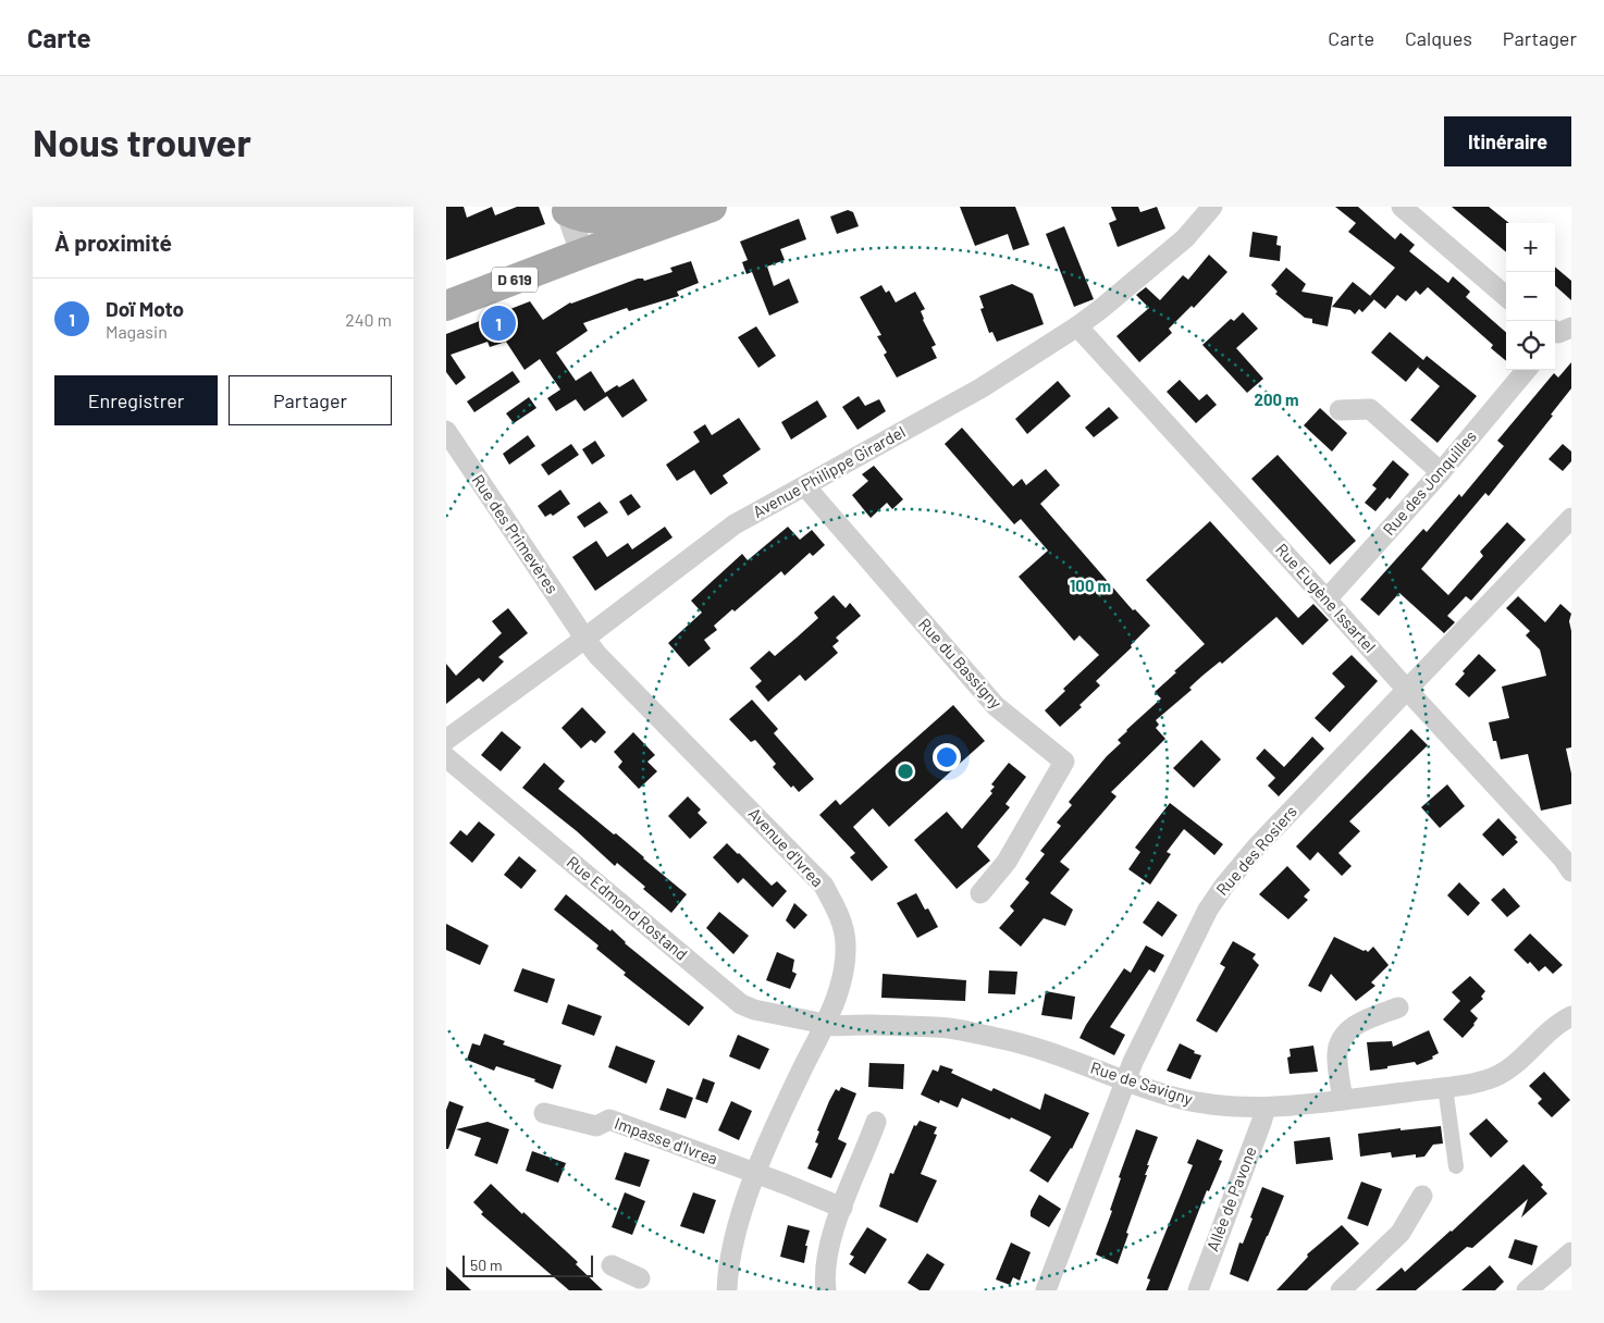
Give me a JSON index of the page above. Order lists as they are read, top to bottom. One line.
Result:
{"streets":{"main road":["D 619"],"street":["Avenue Philippe Girardel","Rue des Jonquilles","Rue des Primevères","Rue Eugène Issartel","Rue du Bassigny","Avenue d'Ivrea","Rue des Rosiers","Rue Edmond Rostand","Rue de Savigny","Impasse d'Ivrea","Allée de Pavone"]},"crossings":[["Avenue Philippe Girardel","Rue des Primevères"],["Avenue Philippe Girardel","Rue Eugène Issartel"],["Avenue Philippe Girardel","Rue du Bassigny"],["Avenue Philippe Girardel","Avenue d'Ivrea"],["Rue des Jonquilles","Rue Eugène Issartel"],["Rue des Primevères","Avenue d'Ivrea"],["Rue Eugène Issartel","Rue des Rosiers"],["Avenue d'Ivrea","Rue Edmond Rostand"],["Avenue d'Ivrea","Rue de Savigny"],["Avenue d'Ivrea","Impasse d'Ivrea"],["Rue des Rosiers","Rue de Savigny"],["Rue Edmond Rostand","Rue de Savigny"],["Rue de Savigny","Allée de Pavone"]],"scale_bar":"50 m","page":{"header":"Carte","nav":["Carte","Calques","Partager"],"buttons":["Itinéraire",["Enregistrer","Partager"]],"title":"Nous trouver","heading":"À proximité","map_buttons":["+","−"],"list":[{"mark":"1","name":"Doï Moto","note":"Magasin","value":"240 m"}],"pins":"1","scale":"50 m"},"rings":["200 m","100 m"]}
